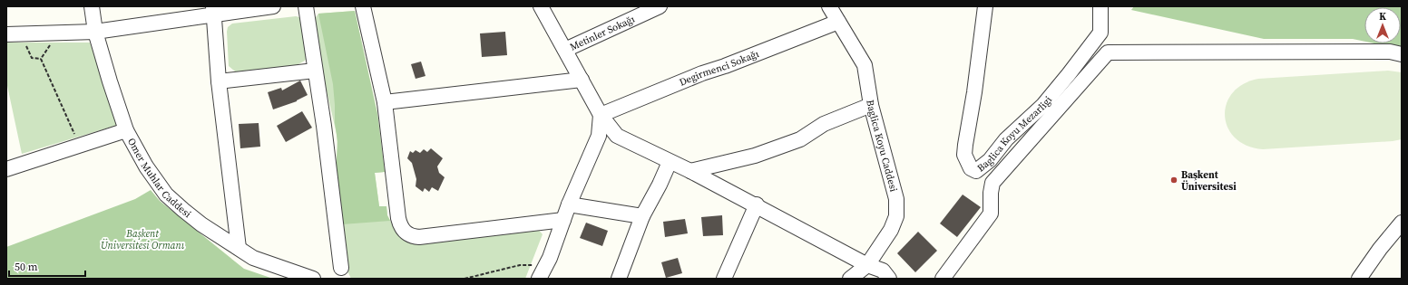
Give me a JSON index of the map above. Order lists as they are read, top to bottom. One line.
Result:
{"streets":{"street":["Metinler Sokağı","Degirmenci Sokağı","Baglica Koyu Mezarligi","Baglica Koyu Caddesi","Omer Muhlar Caddesi"]},"crossings":[["Degirmenci Sokağı","Baglica Koyu Caddesi"]],"parks":["Başkent Üniversitesi Ormanı"],"places":["Başkent Üniversitesi"],"scale_bar":"50 m","north":"top"}
